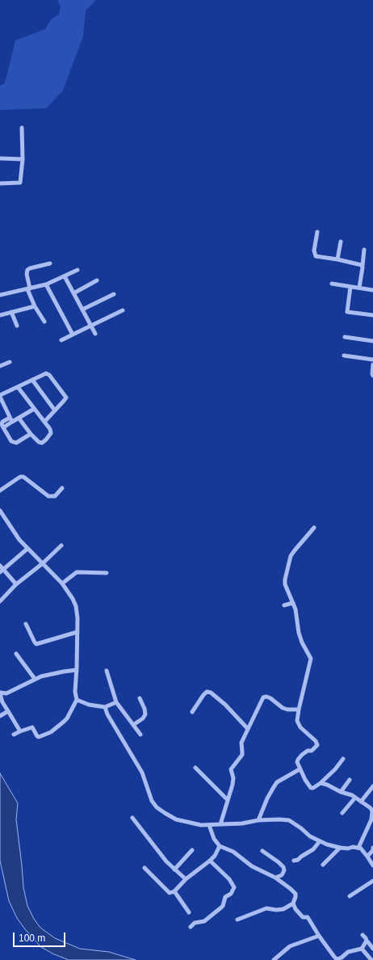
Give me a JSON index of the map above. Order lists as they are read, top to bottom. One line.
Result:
{"scale_bar":"100 m"}
